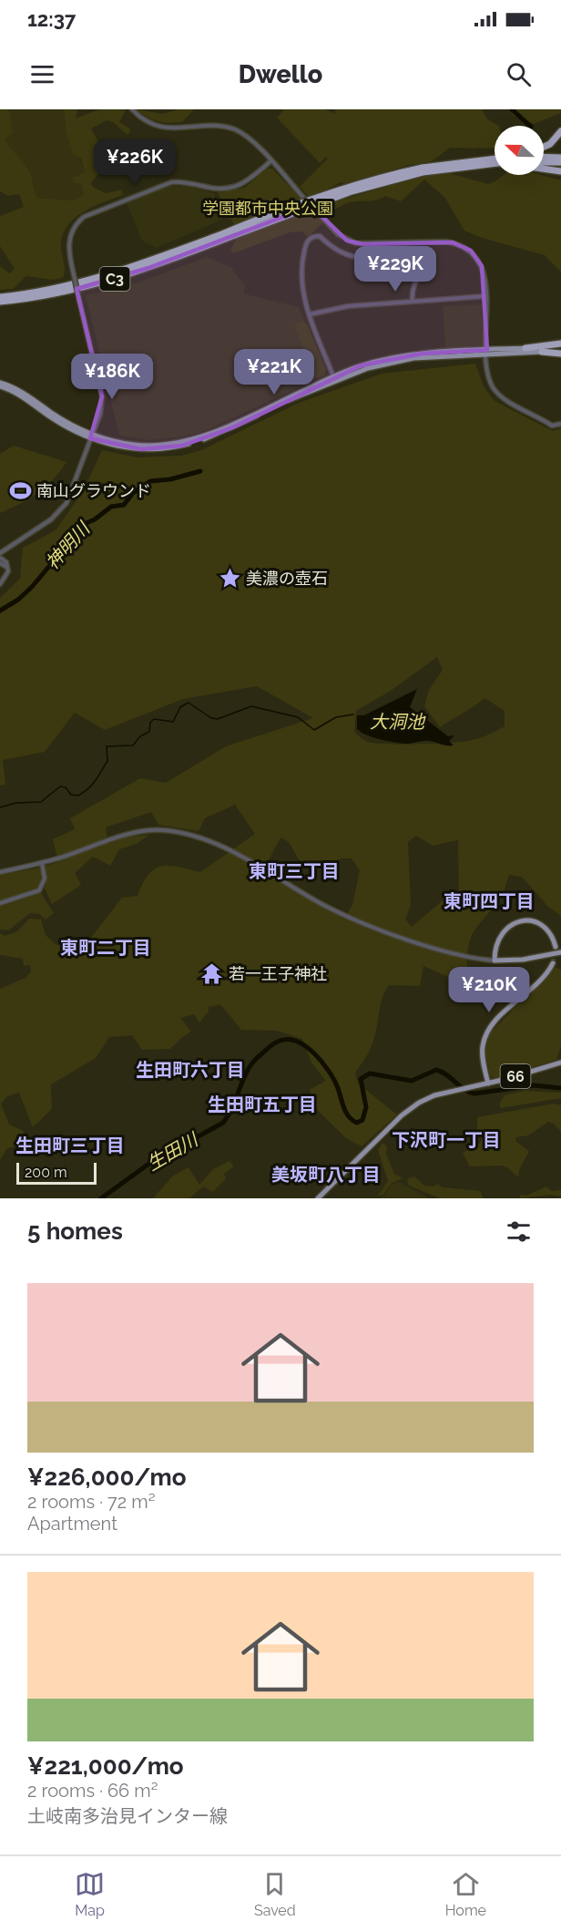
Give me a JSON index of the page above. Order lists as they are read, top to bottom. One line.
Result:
{"streets":{"highway":["C3"],"main road":["66"]},"districts":["東町三丁目","東町四丁目","東町二丁目","生田町六丁目","生田町五丁目","下沢町一丁目","生田町三丁目","美坂町八丁目"],"water":["神明川","大洞池","生田川"],"parks":["学園都市中央公園"],"places":{"sports":["南山グラウンド"],"place":["美濃の壺石"],"temple":["若一王子神社"]},"scale_bar":"200 m","north":"left","page":{"status":"12:37","header":"Dwello","price":["¥226K","¥229K","¥221K","¥186K","¥210K"],"scale":"200 m","heading":"5 homes","list":[{"name":"¥226,000/mo","note":"2 rooms · 72 m² · Apartment"},{"name":"¥221,000/mo","note":"2 rooms · 66 m² · 土岐南多治見インター線"}],"tabs":["Map","Saved","Home"]}}
